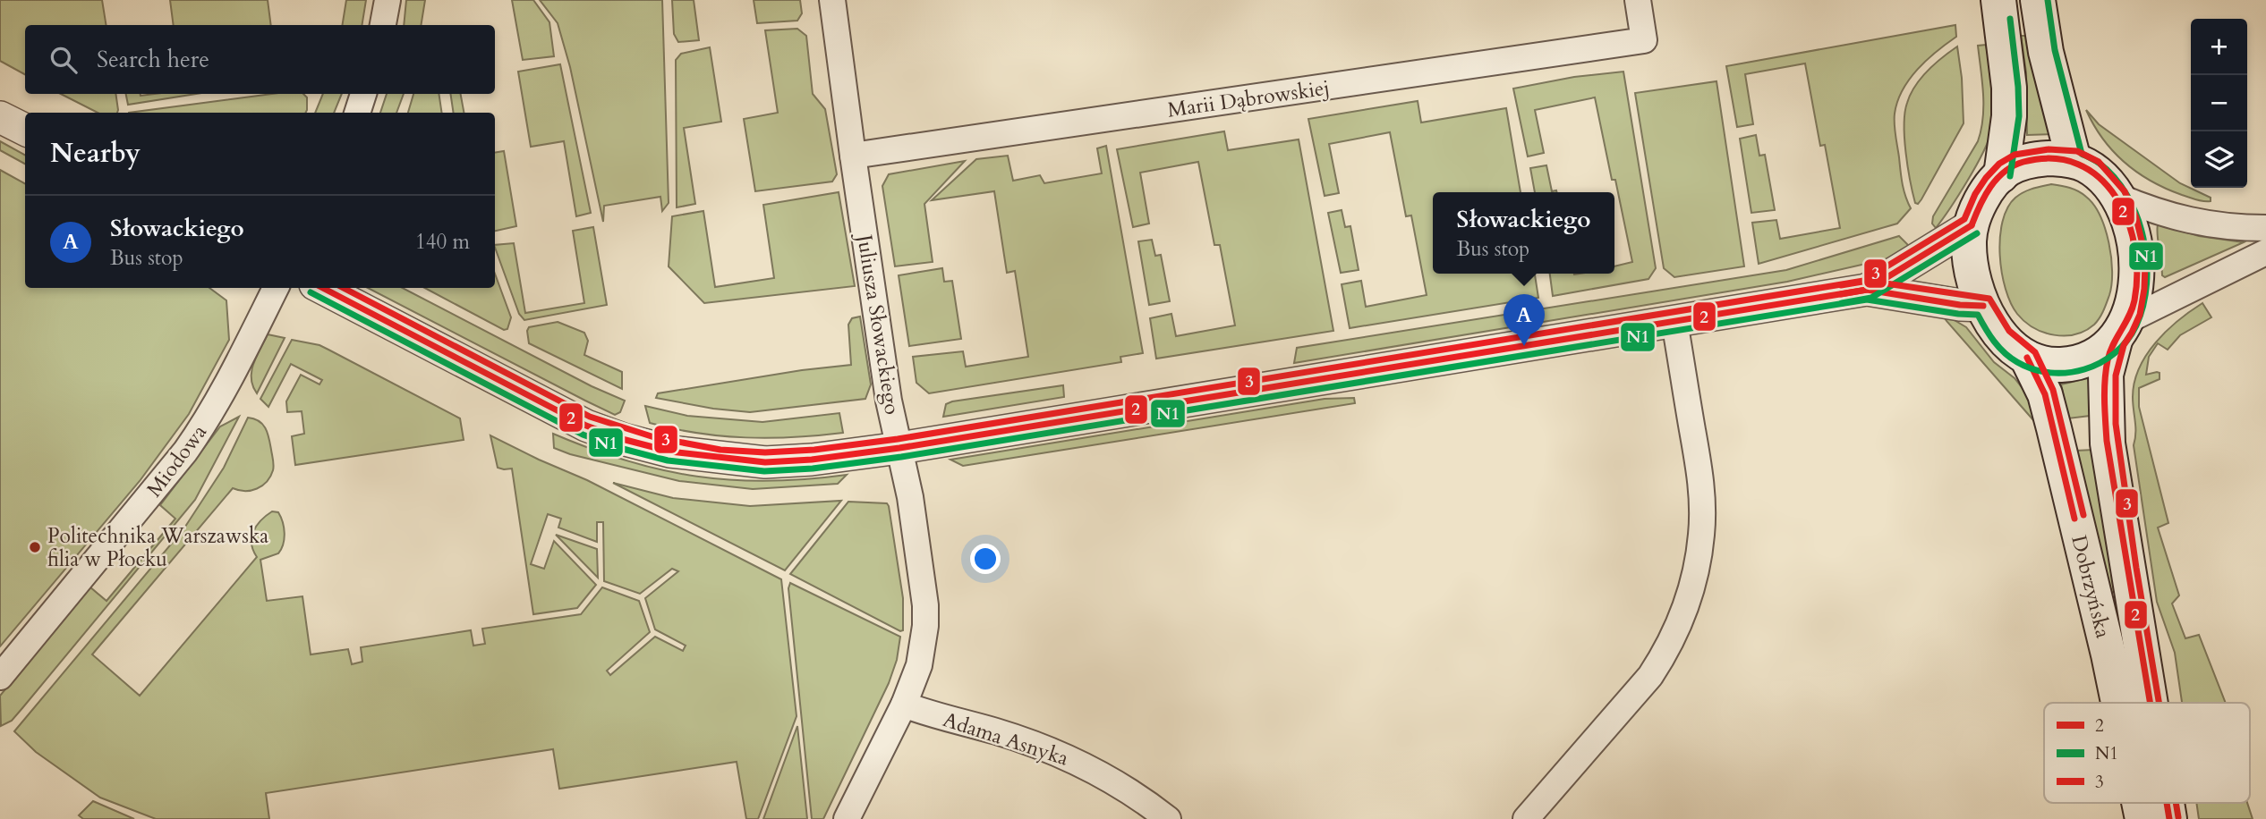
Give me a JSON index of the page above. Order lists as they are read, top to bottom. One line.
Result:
{"streets":{"main road":["Dobrzyńska"],"street":["Marii Dąbrowskiej","Juliusza Słowackiego","Miodowa","Adama Asnyka"]},"crossings":[["Marii Dąbrowskiej","Juliusza Słowackiego"],["Juliusza Słowackiego","Adama Asnyka"]],"places":["Politechnika Warszawska filia w Płocku"],"lines":["transit line N1","transit line 3","transit line 2"],"legend":["2","N1","3"],"page":{"map_buttons":["+","−"],"search":"Search here","heading":"Nearby","popup":["Słowackiego","Bus stop"],"list":[{"mark":"A","name":"Słowackiego","note":"Bus stop","value":"140 m"}],"pins":"A"}}
